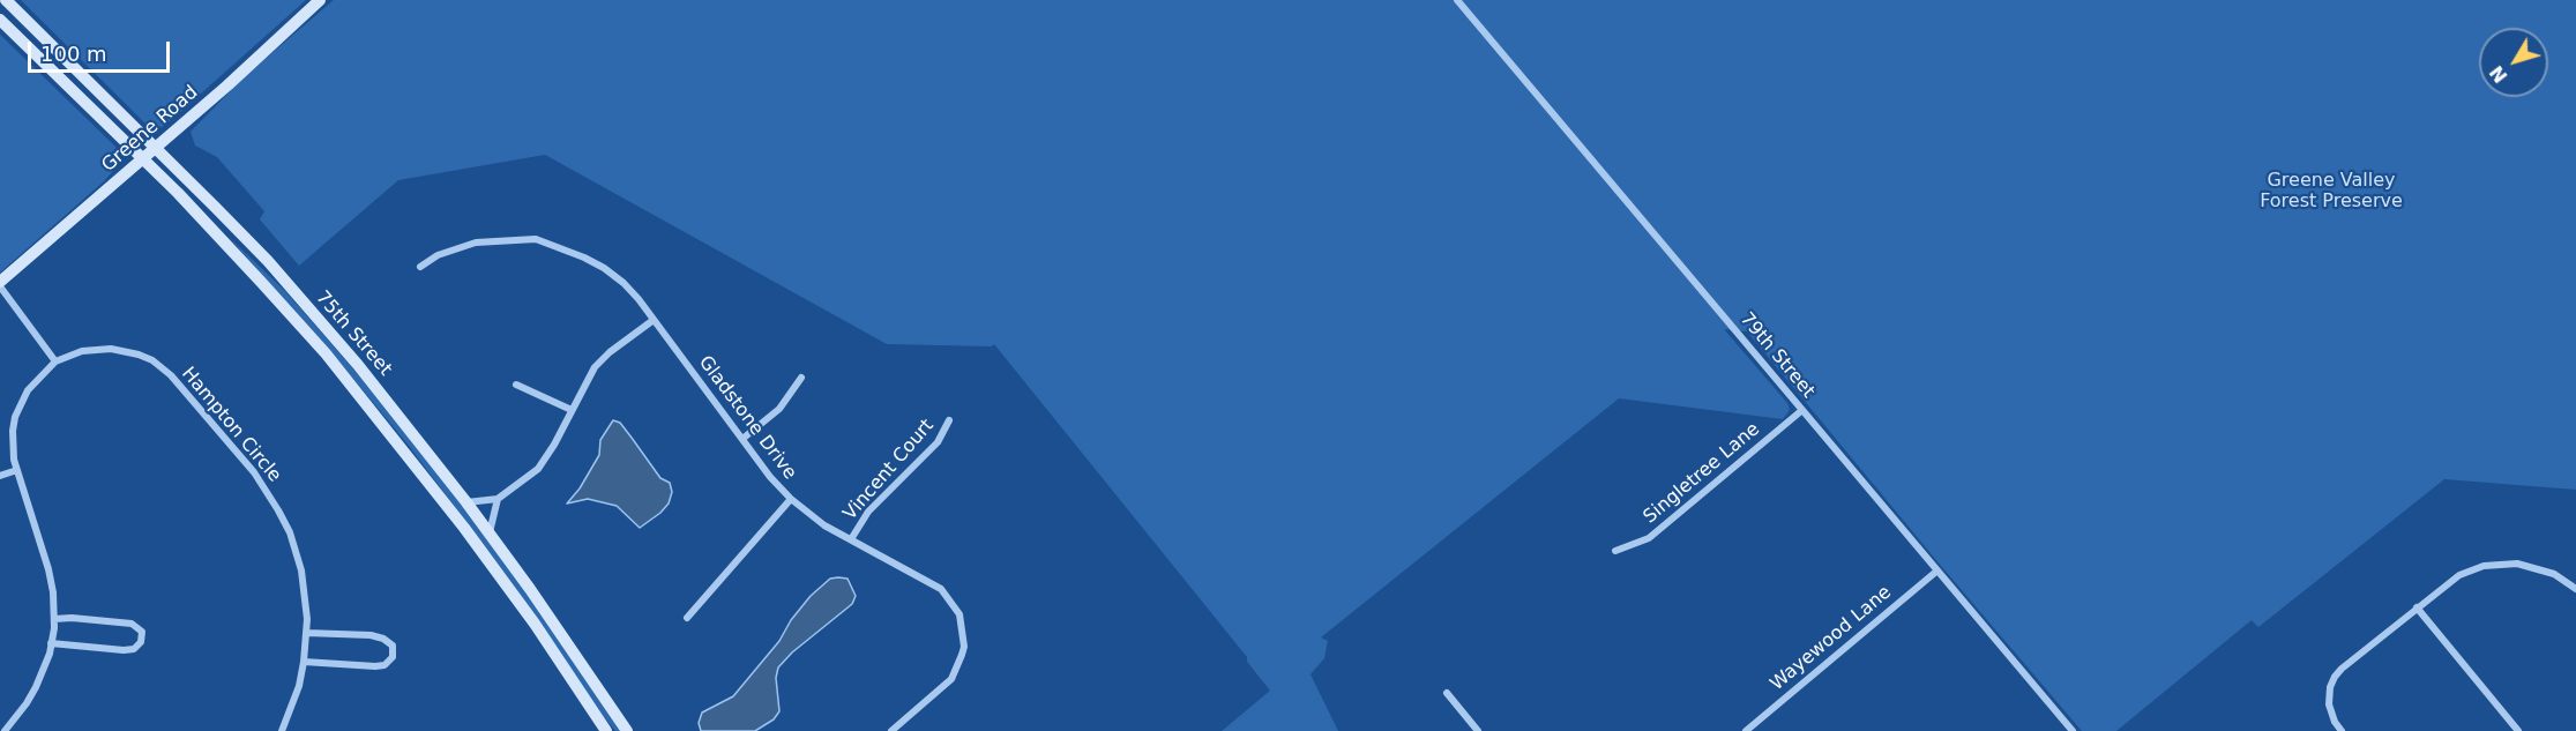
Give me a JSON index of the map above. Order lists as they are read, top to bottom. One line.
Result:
{"streets":{"main road":["Greene Road","75th Street"],"street":["79th Street","Gladstone Drive","Hampton Circle","Vincent Court","Singletree Lane","Wayewood Lane"]},"crossings":[["Greene Road","75th Street"],["79th Street","Singletree Lane"],["79th Street","Wayewood Lane"],["Gladstone Drive","Vincent Court"]],"parks":["Greene Valley Forest Preserve"],"scale_bar":"100 m","north":"bottom left"}
